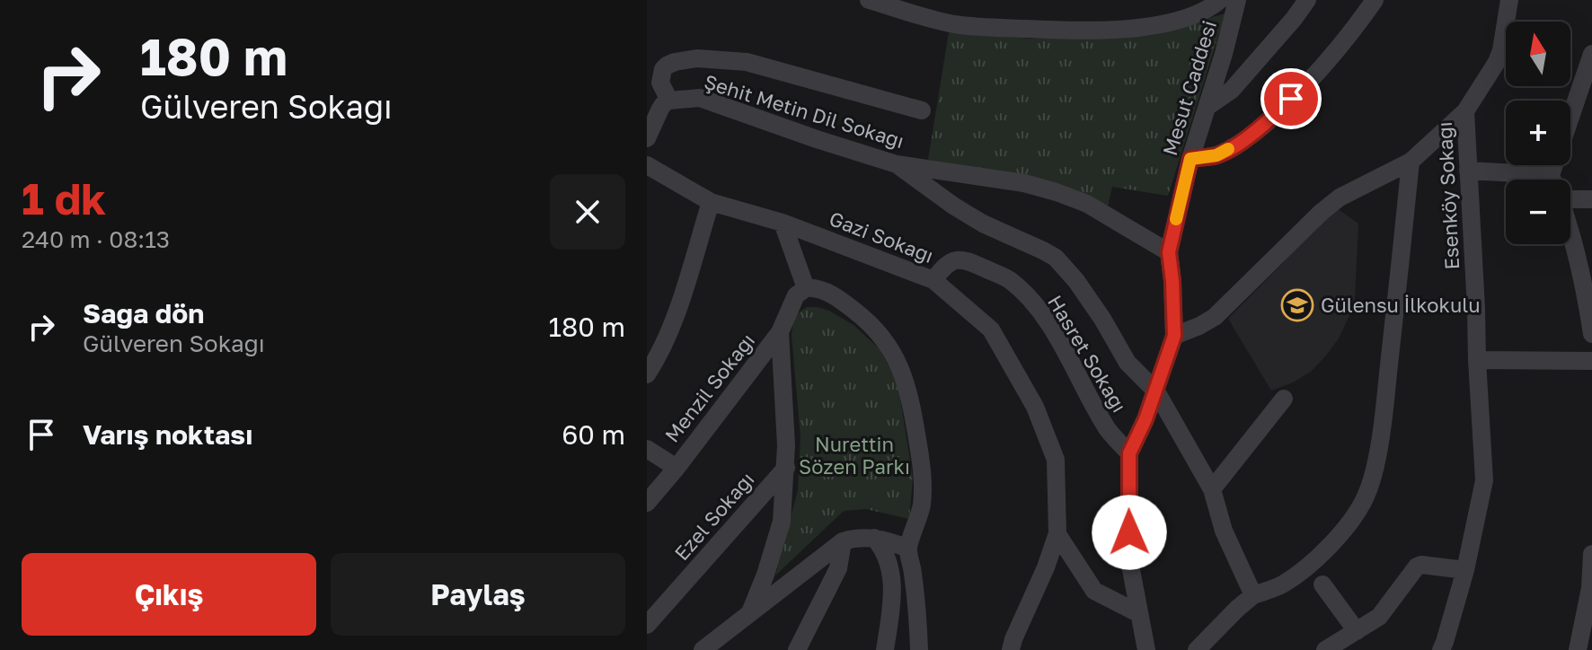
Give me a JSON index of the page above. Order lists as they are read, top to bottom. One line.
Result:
{"streets":{"street":["Mesut Caddesi","Şehit Metin Dil Sokağı","Esenköy Sokağı","Gazi Sokağı","Hasret Sokağı","Menzil Sokağı","Ezel Sokağı"]},"crossings":[["Mesut Caddesi","Şehit Metin Dil Sokağı"],["Mesut Caddesi","Hasret Sokağı"],["Gazi Sokağı","Hasret Sokağı"]],"parks":["Nurettin Sözen Parkı"],"places":{"school or university":["Gülensu İlkokulu"]},"north":"top","page":{"turn":["180 m","Gülveren Sokağı"],"map_buttons":["+","−"],"heading":["1 dk","240 m · 08:13"],"list":[{"name":"Sağa dön","note":"Gülveren Sokağı","value":"180 m"},{"name":"Varış noktası","value":"60 m"}],"buttons":["Çıkış","Paylaş"]}}
